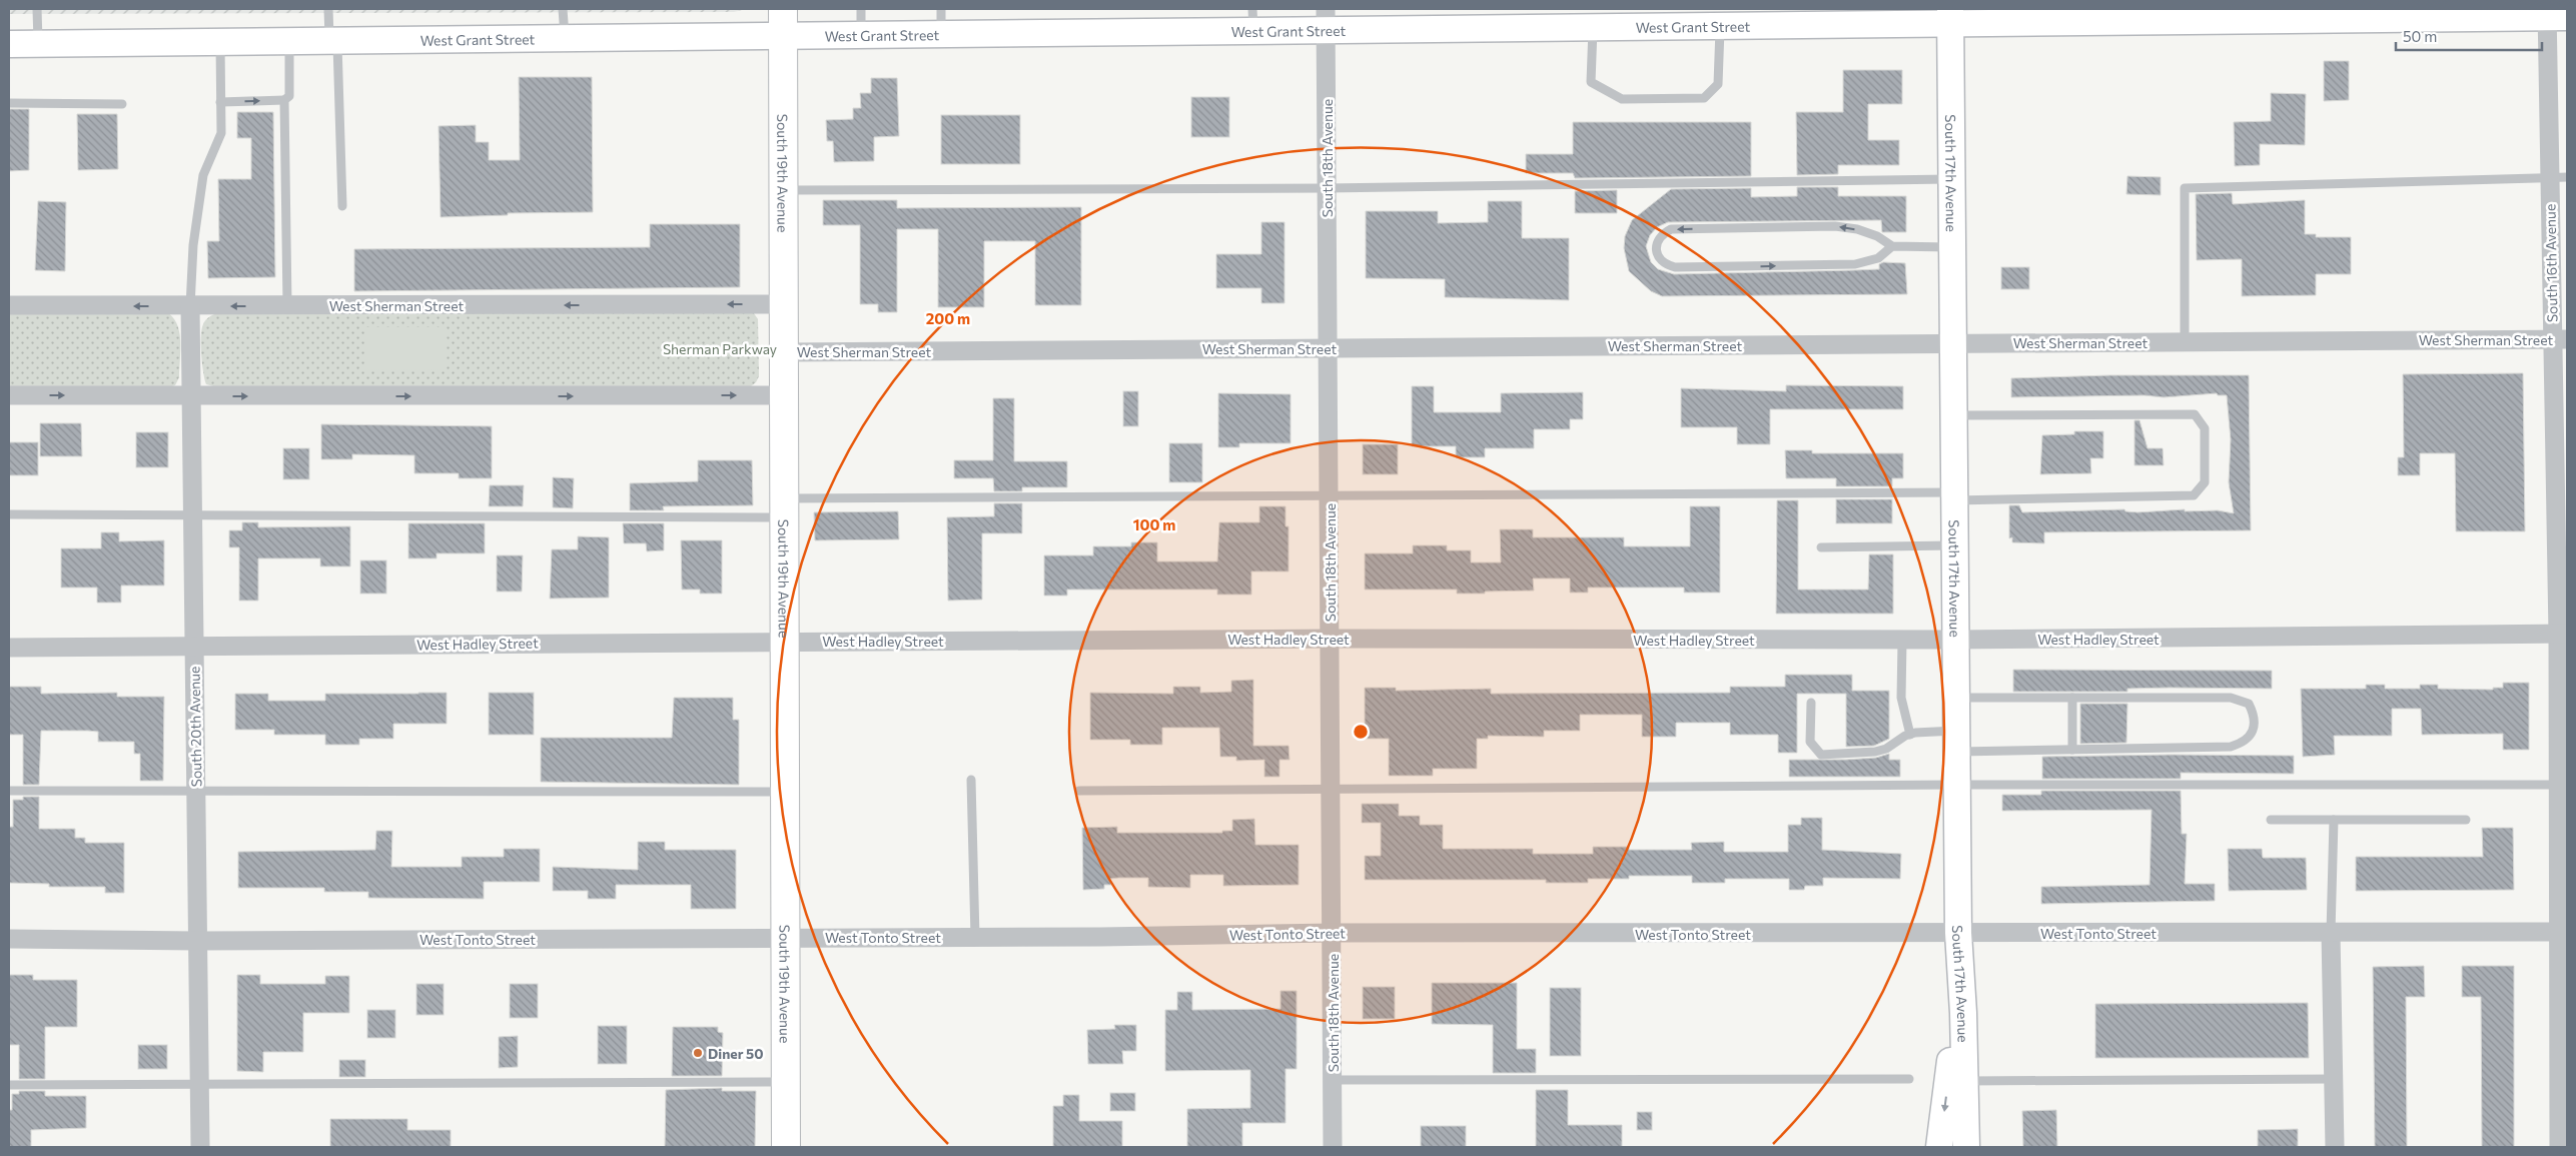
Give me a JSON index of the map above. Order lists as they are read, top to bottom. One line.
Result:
{"streets":{"main road":["West Grant Street","South 19th Avenue","South 17th Avenue"],"street":["South 18th Avenue","South 16th Avenue","West Sherman Street","West Hadley Street","South 20th Avenue","West Tonto Street"]},"crossings":[["West Grant Street","South 18th Avenue"],["West Grant Street","South 19th Avenue"],["West Grant Street","South 17th Avenue"],["West Grant Street","South 16th Avenue"],["South 18th Avenue","West Sherman Street"],["South 18th Avenue","West Hadley Street"],["South 18th Avenue","West Tonto Street"],["South 19th Avenue","West Sherman Street"],["South 19th Avenue","West Hadley Street"],["South 19th Avenue","West Tonto Street"],["South 17th Avenue","West Sherman Street"],["South 17th Avenue","West Hadley Street"],["South 17th Avenue","West Tonto Street"],["South 16th Avenue","West Sherman Street"],["South 16th Avenue","West Hadley Street"],["South 16th Avenue","West Tonto Street"],["West Sherman Street","South 20th Avenue"],["West Hadley Street","South 20th Avenue"],["South 20th Avenue","West Tonto Street"]],"parks":["Sherman Parkway"],"places":["Diner 50"],"scale_bar":"50 m","rings":["200 m","100 m"]}
